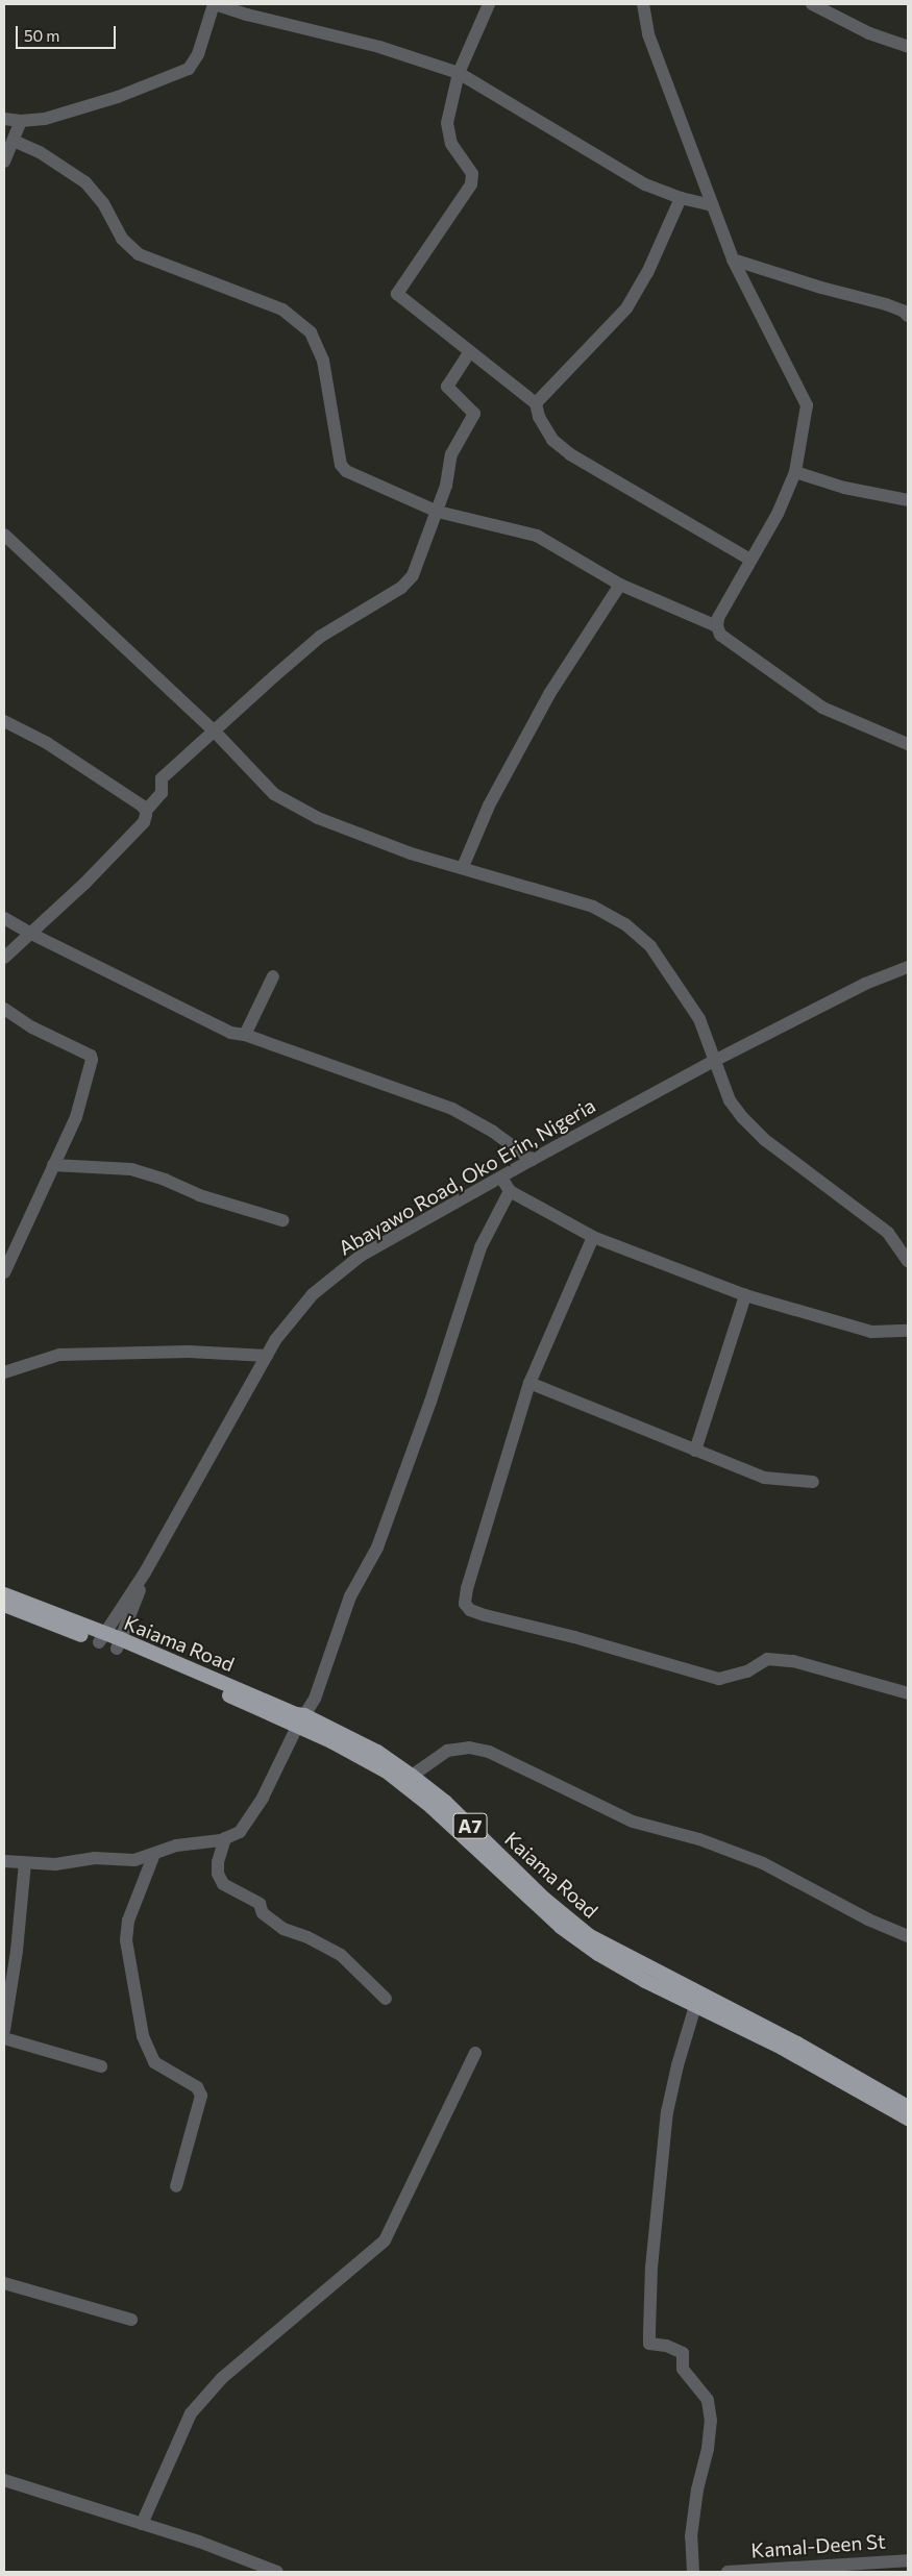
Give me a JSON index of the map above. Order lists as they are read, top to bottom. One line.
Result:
{"streets":{"highway":["Kaiama Road","A7"],"street":["Abayawo Road, Oko Erin, Nigeria","Kamal-Deen St"]},"scale_bar":"50 m"}
